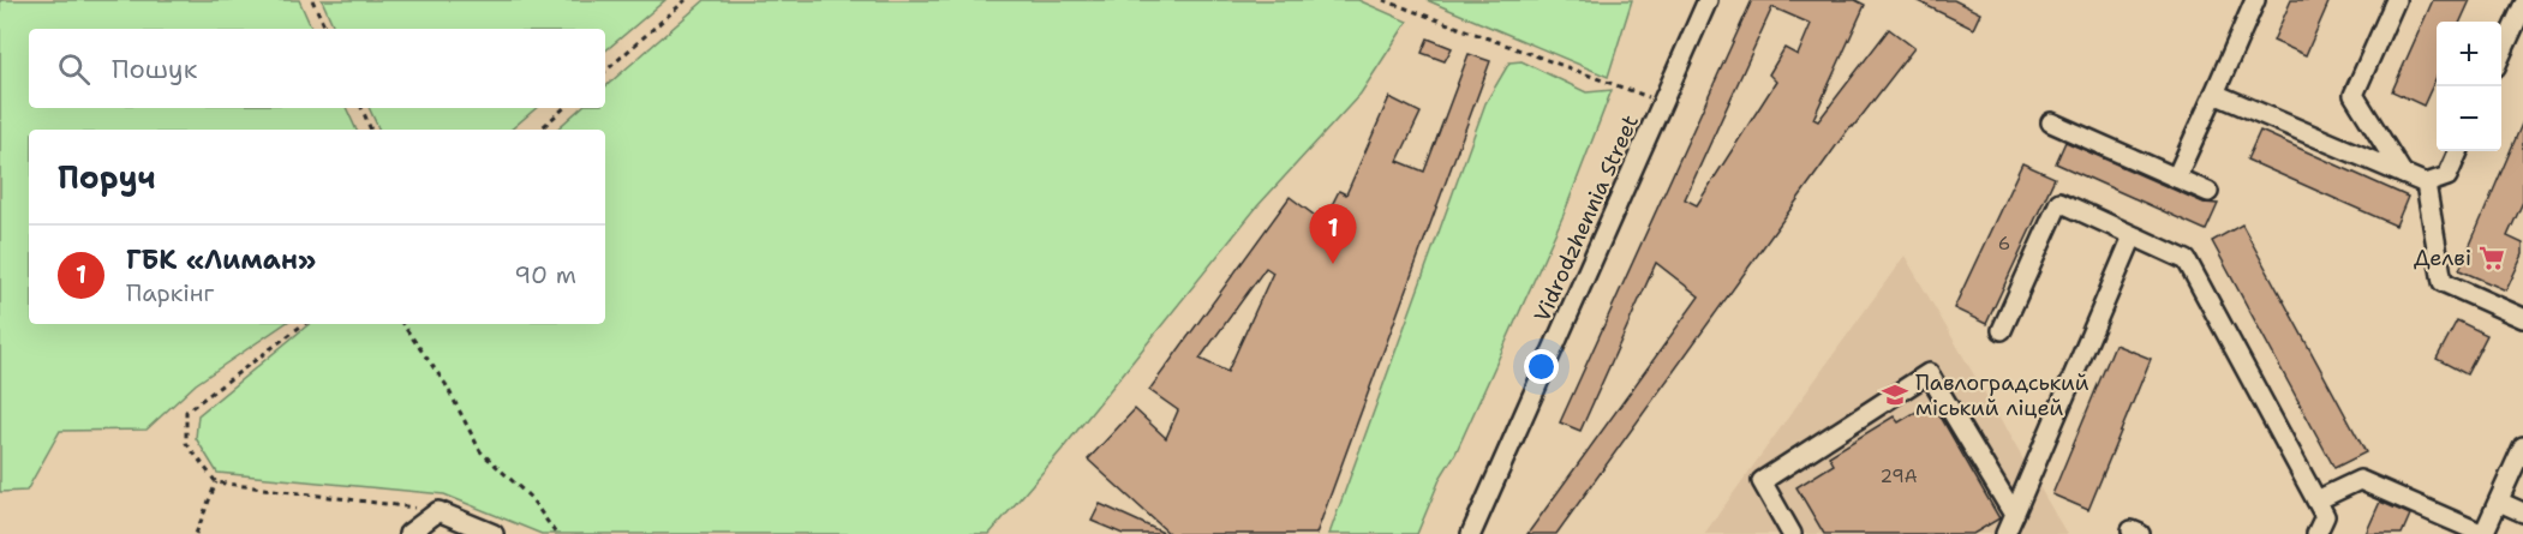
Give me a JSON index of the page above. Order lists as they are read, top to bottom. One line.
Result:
{"streets":{"street":["Vidrodzhennia Street"]},"places":{"supermarket":["Делві"],"school or university":["Павлоградський міський ліцей"]},"house_numbers":["6","29А"],"page":{"map_buttons":["+","−"],"search":"Пошук","heading":"Поруч","pins":"1","list":[{"mark":"1","name":"ГБК «Лиман»","note":"Паркінг","value":"90 m"}]}}
